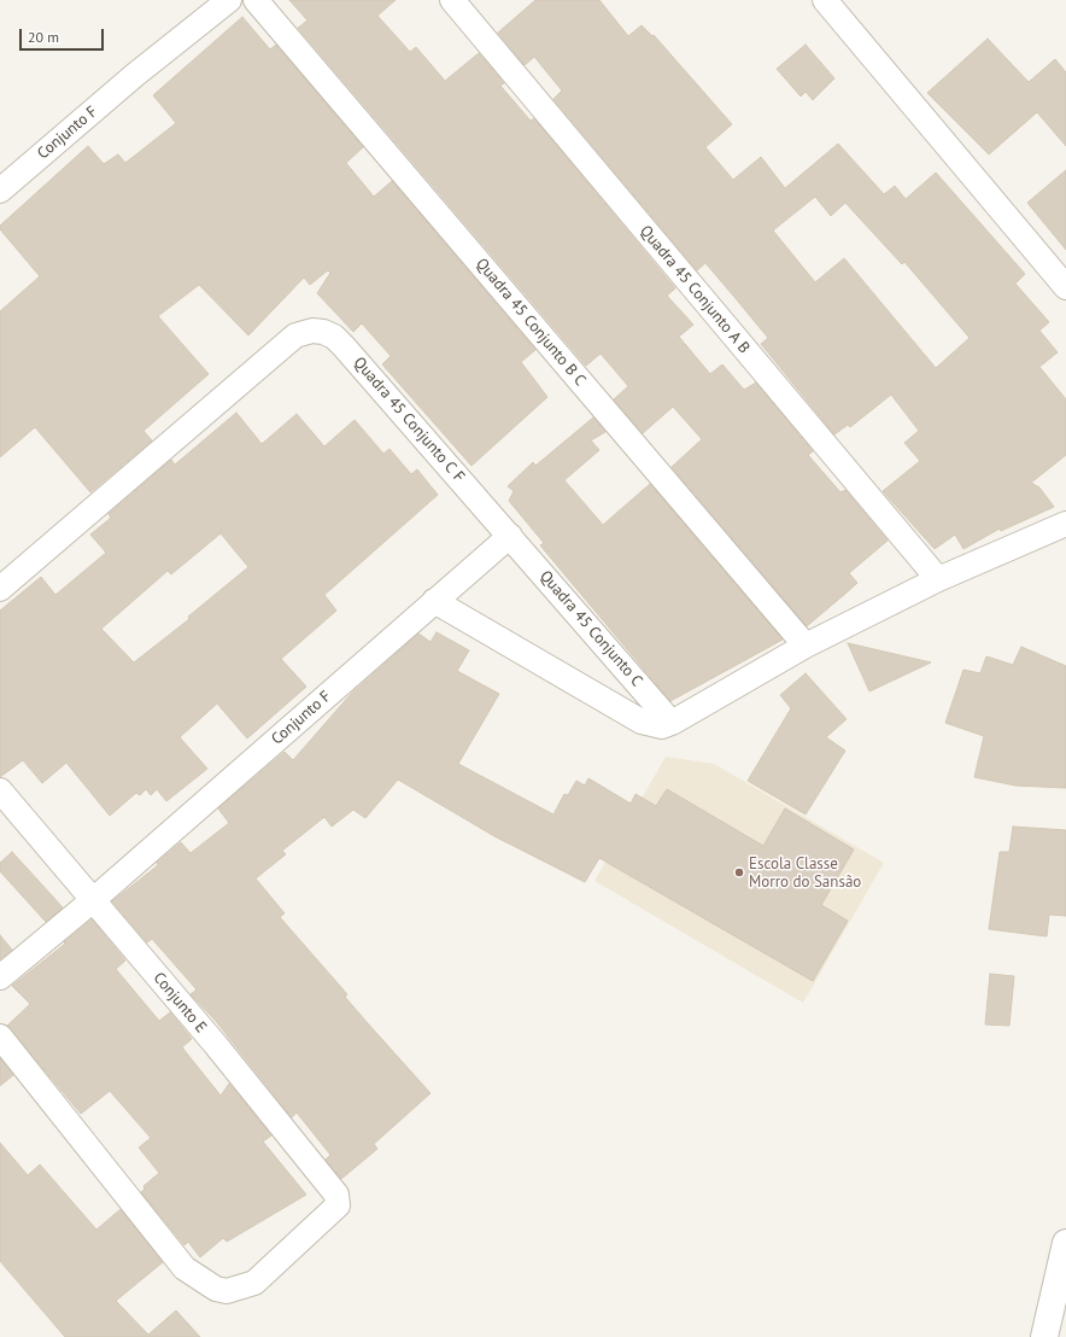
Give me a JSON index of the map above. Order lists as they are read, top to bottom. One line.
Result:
{"streets":{"street":["Conjunto F","Quadra 45 Conjunto A B","Quadra 45 Conjunto B C","Quadra 45 Conjunto C F","Quadra 45 Conjunto C","Conjunto E"]},"crossings":[["Conjunto F","Quadra 45 Conjunto C F"],["Conjunto F","Quadra 45 Conjunto C"],["Conjunto F","Conjunto E"],["Quadra 45 Conjunto C F","Quadra 45 Conjunto C"]],"places":["Escola Classe Morro do Sansão"],"scale_bar":"20 m"}
